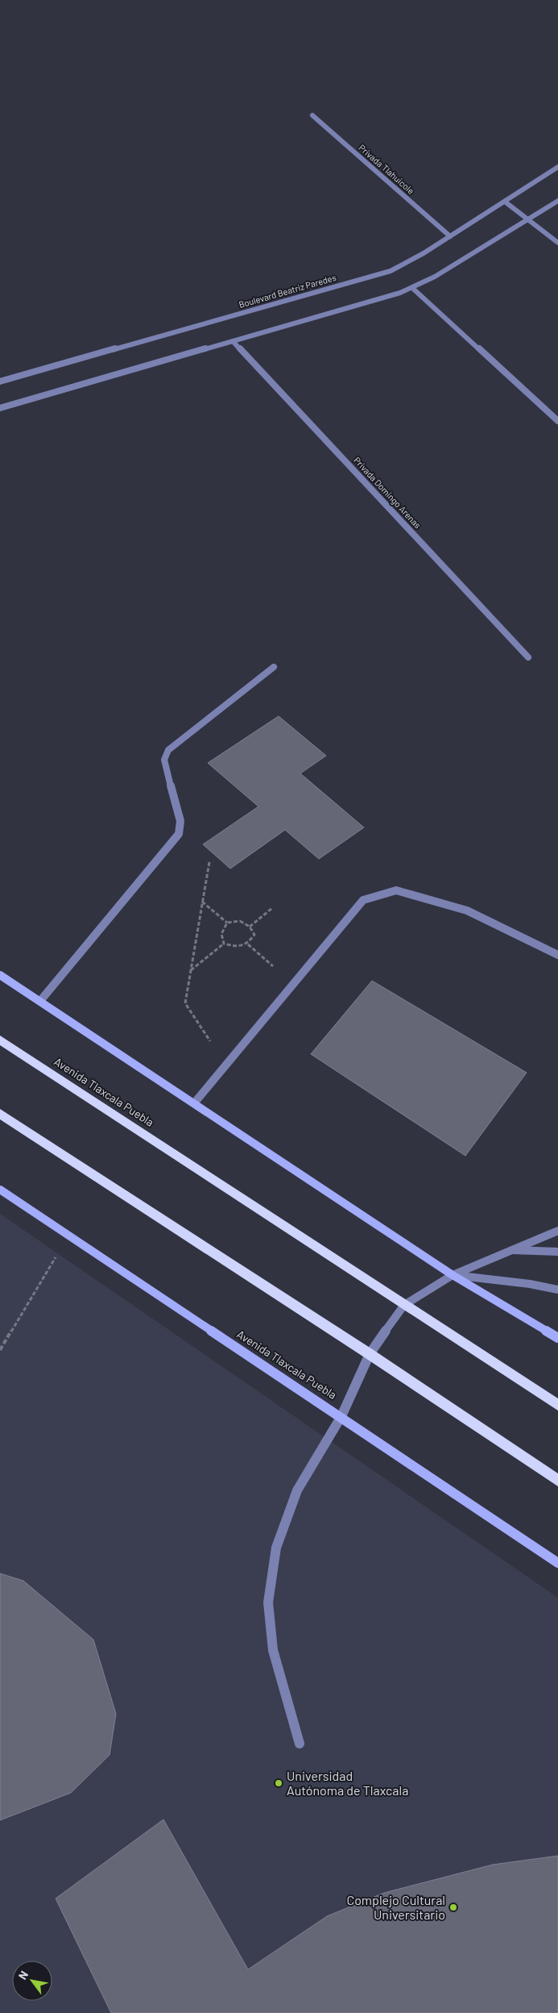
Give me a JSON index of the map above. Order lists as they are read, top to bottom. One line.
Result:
{"streets":{"main road":["Avenida Tlaxcala Puebla"],"street":["Privada Tlahuicole","Boulevard Beatriz Paredes","Privada Domingo Arenas"]},"crossings":[["Privada Tlahuicole","Boulevard Beatriz Paredes"]],"places":["Universidad Autónoma de Tlaxcala","Complejo Cultural Universitario"],"north":"top left"}
